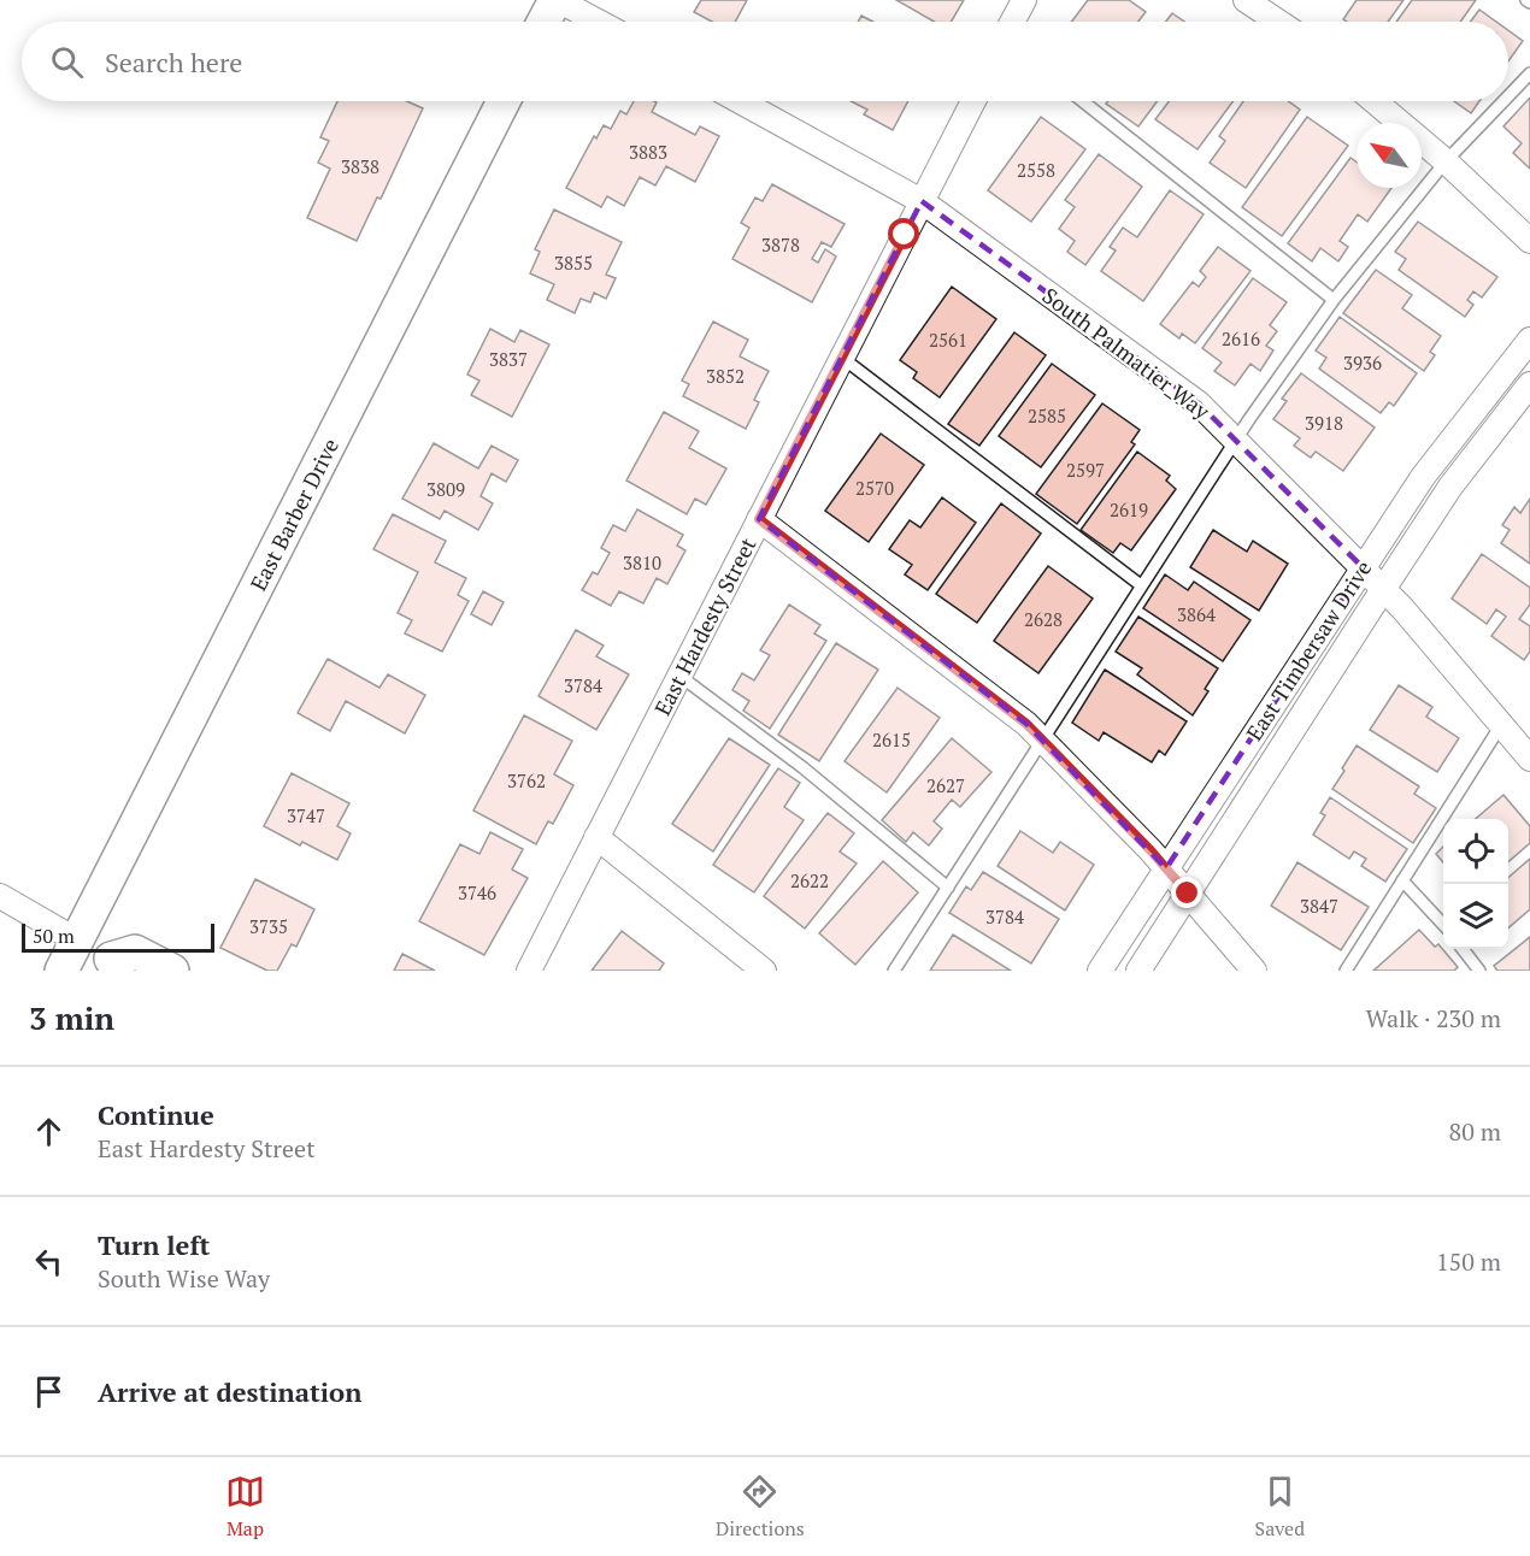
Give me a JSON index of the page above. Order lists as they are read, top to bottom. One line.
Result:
{"streets":{"street":["South Palmatier Way","East Barber Drive","East Hardesty Street","East Timbersaw Drive"]},"crossings":[["South Palmatier Way","East Hardesty Street"],["South Palmatier Way","East Timbersaw Drive"]],"house_numbers":["3883","3838","2558","3878","3855","2616","2561","3837","3936","3852","2585","3918","2597","2570","3809","2619","3810","3864","2628","3784","2615","3762","2627","3747","2622","3746","3847","3784","3735"],"scale_bar":"50 m","north":"top left","page":{"search":"Search here","scale":"50 m","heading":["3 min","Walk · 230 m"],"list":[["Continue","East Hardesty Street","80 m"],["Turn left","South Wise Way","150 m"],"Arrive at destination"],"nav":["Map","Directions","Saved"]}}
